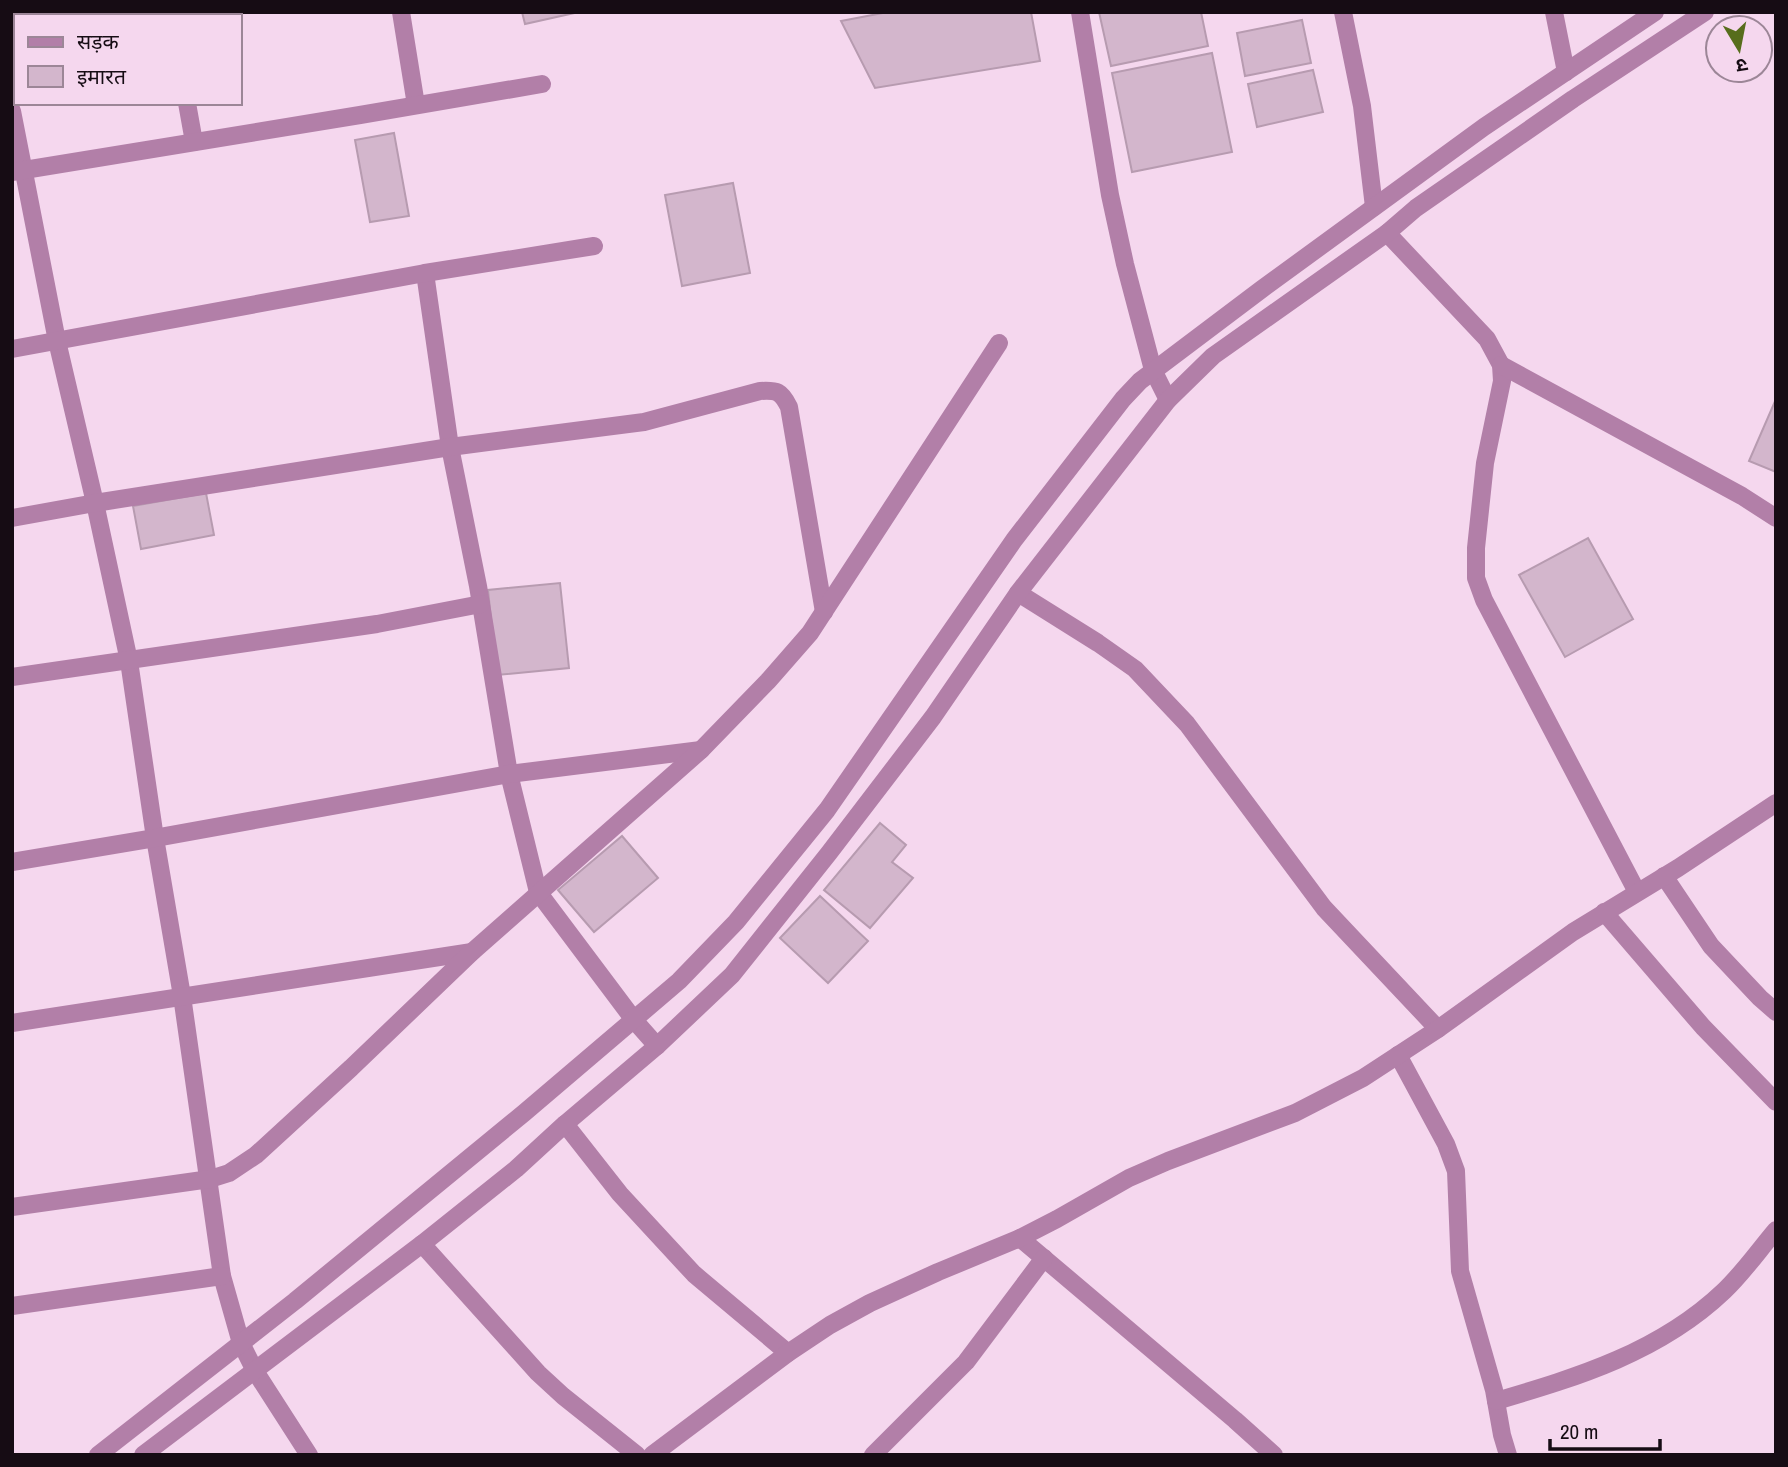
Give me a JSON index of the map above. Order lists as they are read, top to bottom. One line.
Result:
{"legend":["सड़क","इमारत"],"scale_bar":"20 m","north":"bottom"}
